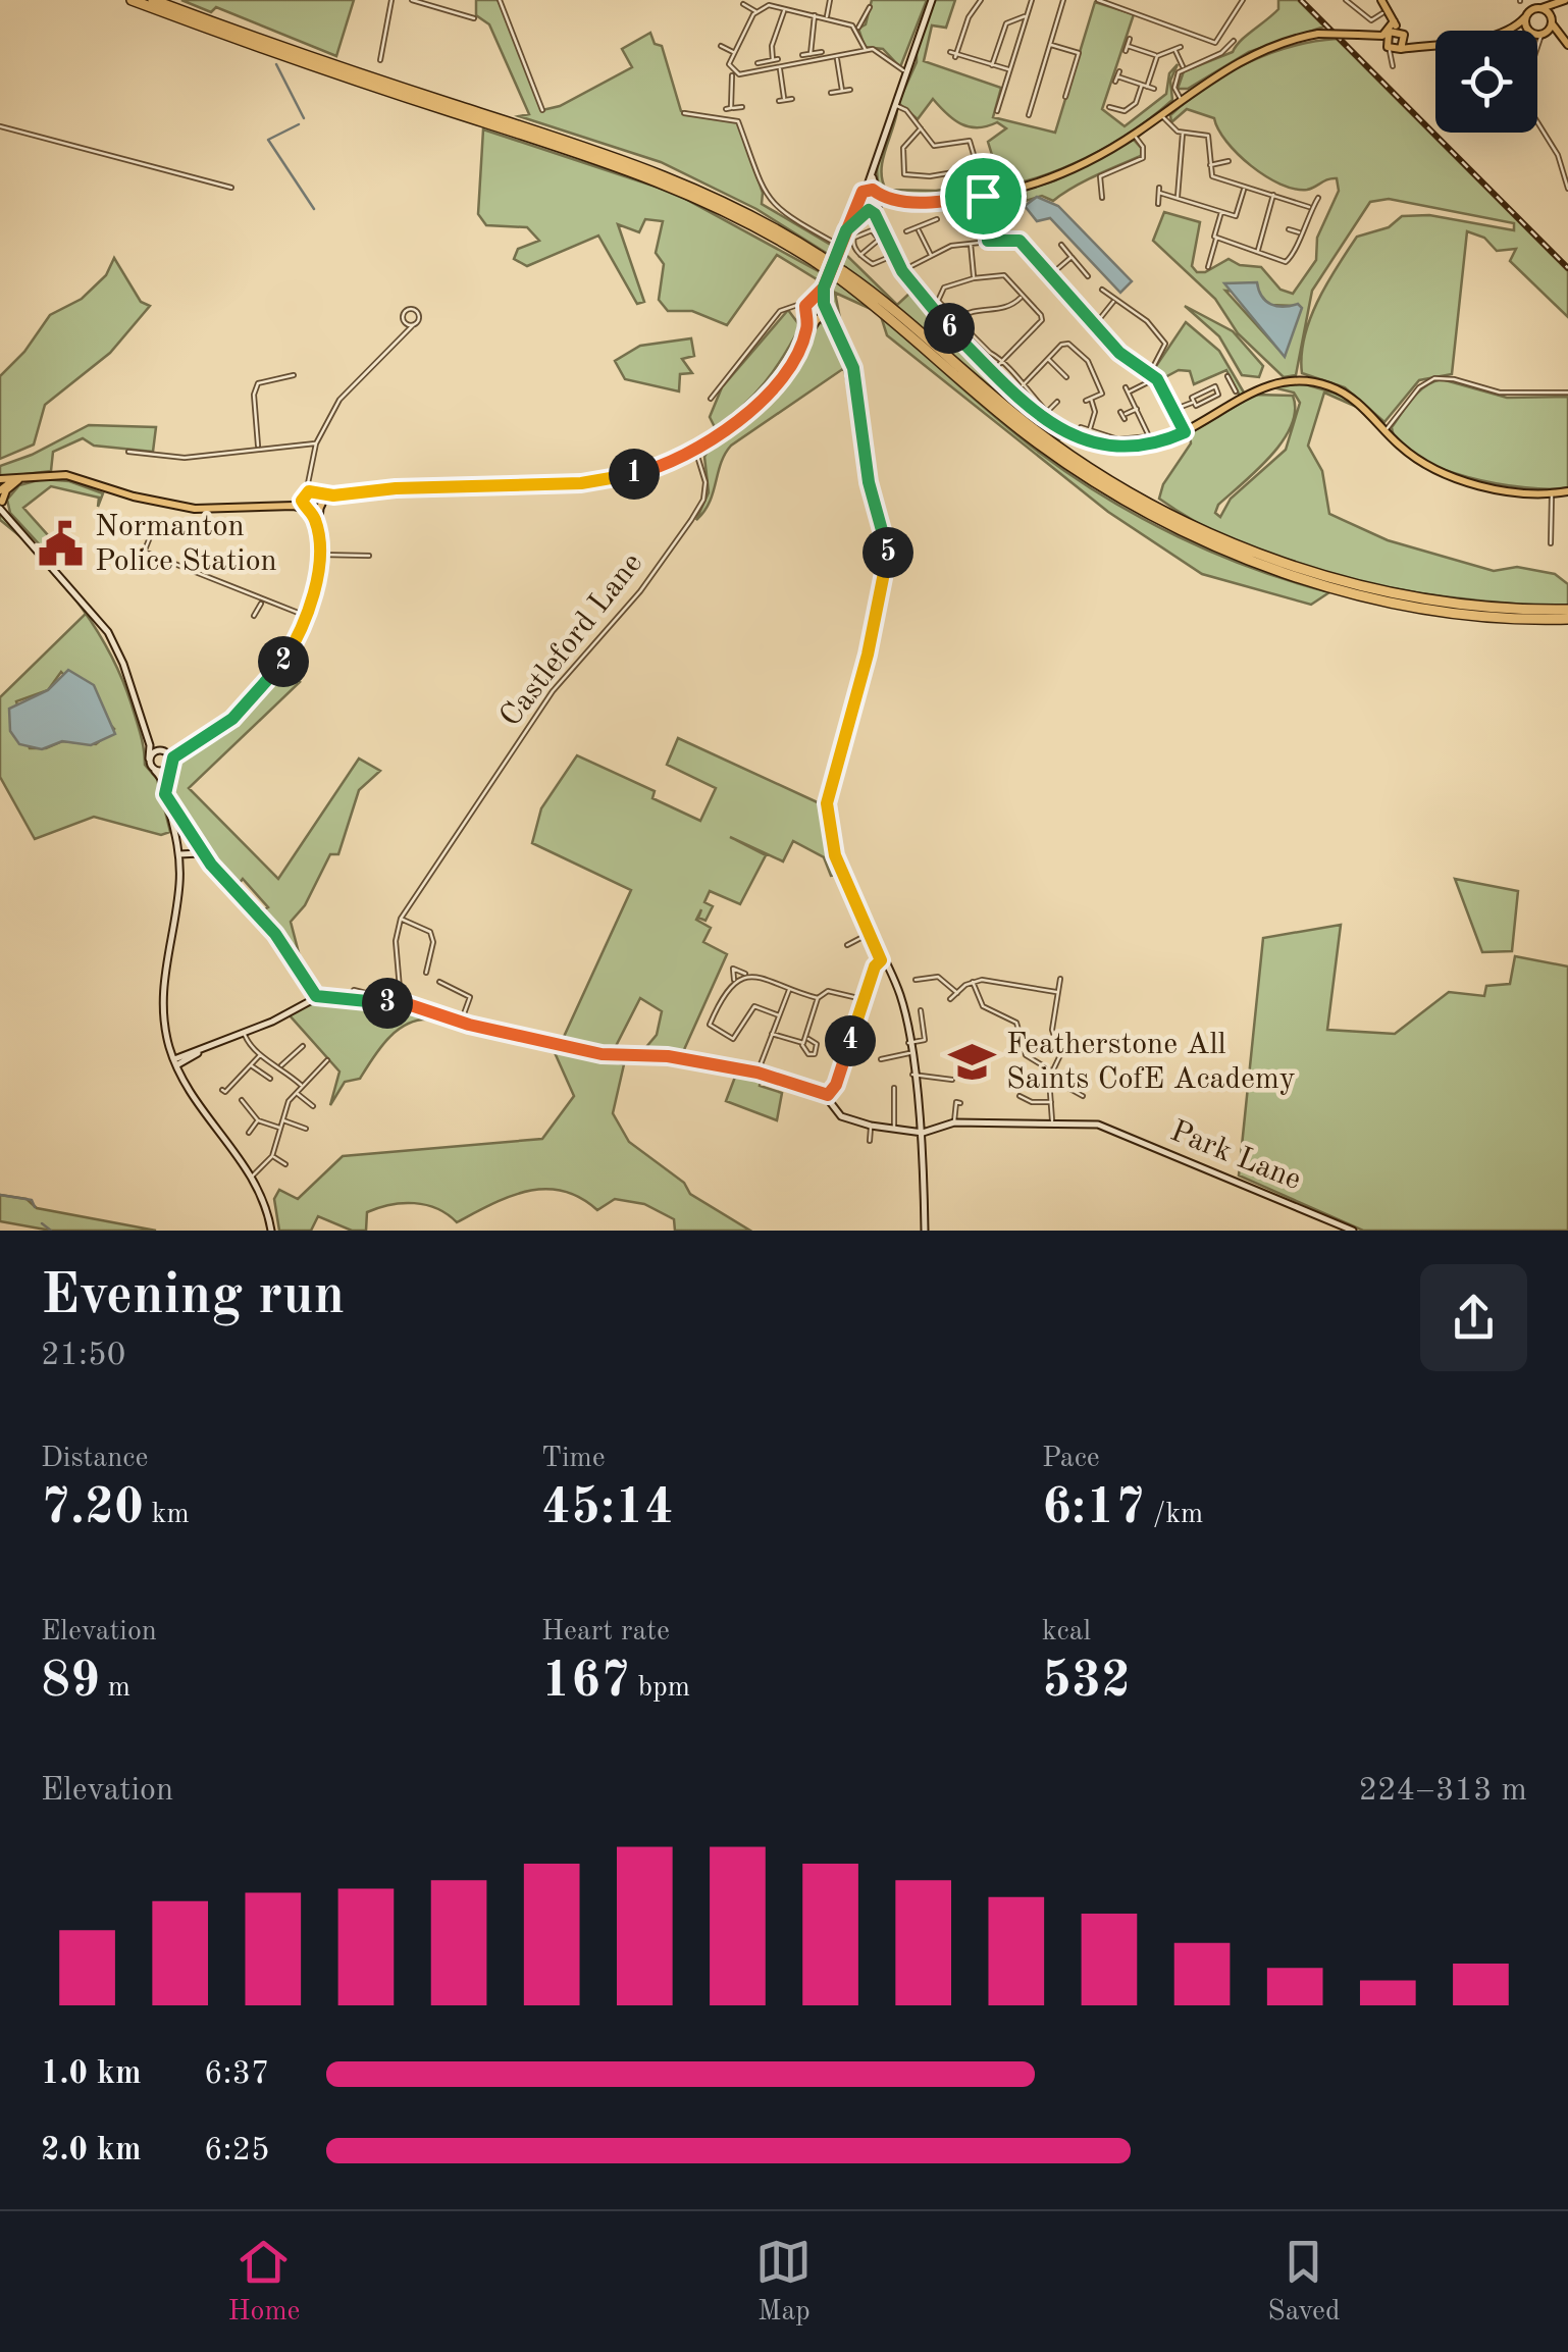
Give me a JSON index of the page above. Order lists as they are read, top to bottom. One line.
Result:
{"streets":{"main road":["Park Lane"],"street":["Castleford Lane"]},"places":{"public building":["Normanton Police Station"],"school or university":["Featherstone All Saints CofE Academy"]},"page":{"pins":["6","1","5","2","3","4"],"heading":["Evening run","21:50"],"stats":[["Distance","7.20 km"],["Time","45:14"],["Pace","6:17 /km"],["Elevation","89 m"],["Heart rate","167 bpm"],["kcal","532"]],"chart":["Elevation","224–313 m"],"list":[{"name":"1.0 km","note":"6:37"},{"name":"2.0 km","note":"6:25"}],"tabs":["Home","Map","Saved"]}}
